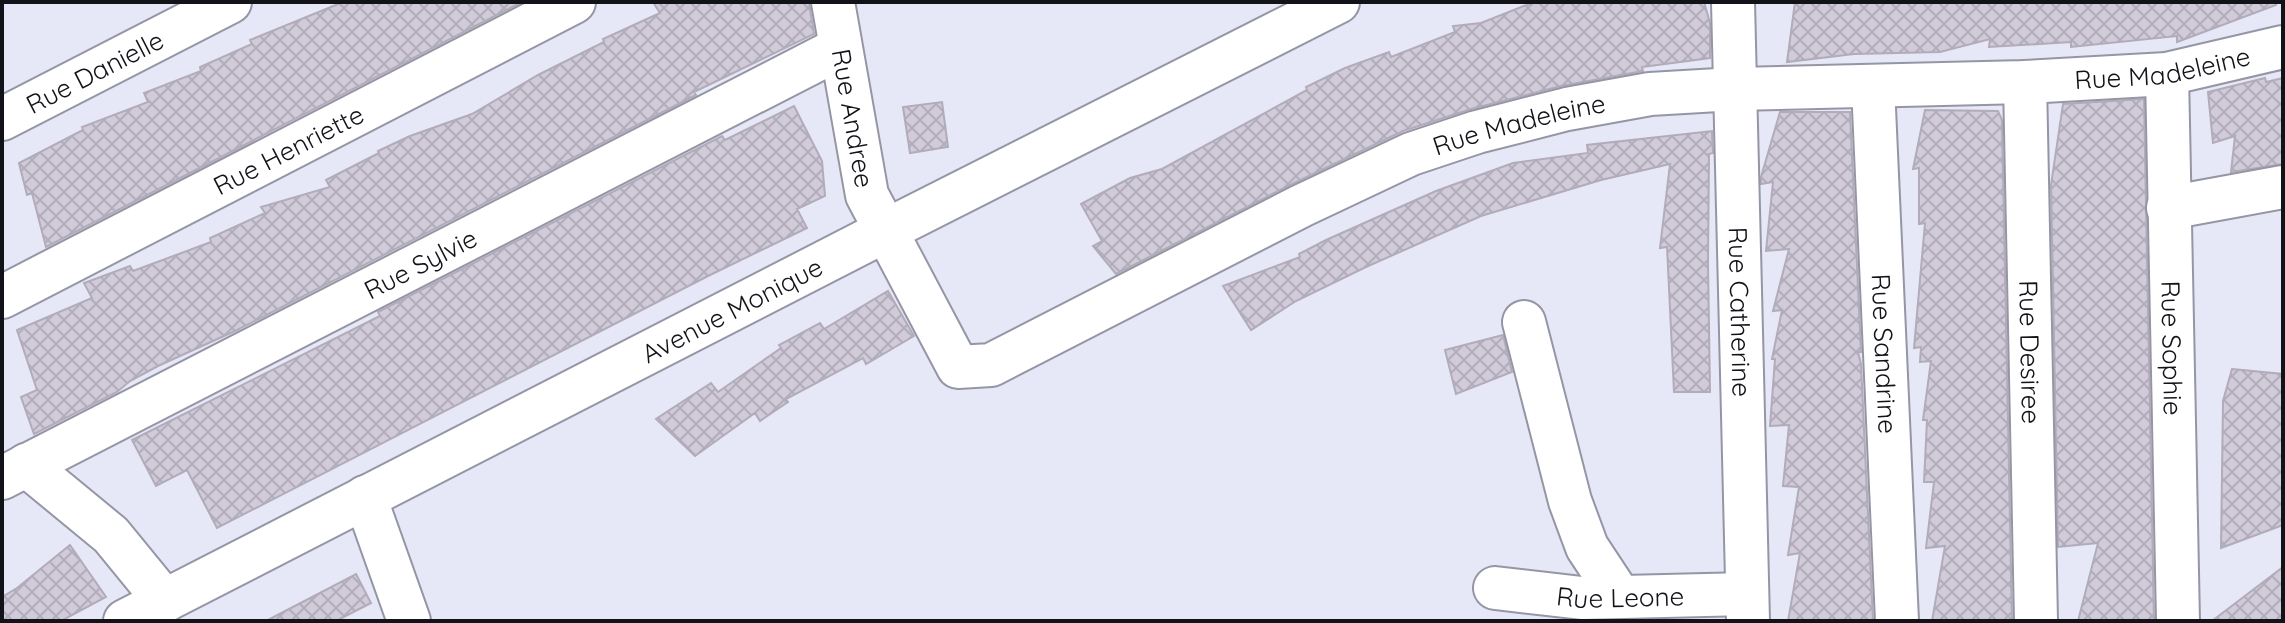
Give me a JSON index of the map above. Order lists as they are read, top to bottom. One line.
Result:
{"streets":{"street":["Rue Madeleine","Rue Danielle","Rue Andree","Rue Henriette","Rue Sylvie","Avenue Monique","Rue Catherine","Rue Sophie","Rue Desiree","Rue Sandrine","Rue Leone"]},"crossings":[["Rue Madeleine","Rue Andree"],["Rue Madeleine","Avenue Monique"],["Rue Madeleine","Rue Catherine"],["Rue Madeleine","Rue Sophie"],["Rue Madeleine","Rue Desiree"],["Rue Madeleine","Rue Sandrine"],["Rue Andree","Rue Sylvie"],["Rue Andree","Avenue Monique"],["Rue Catherine","Rue Leone"]]}
